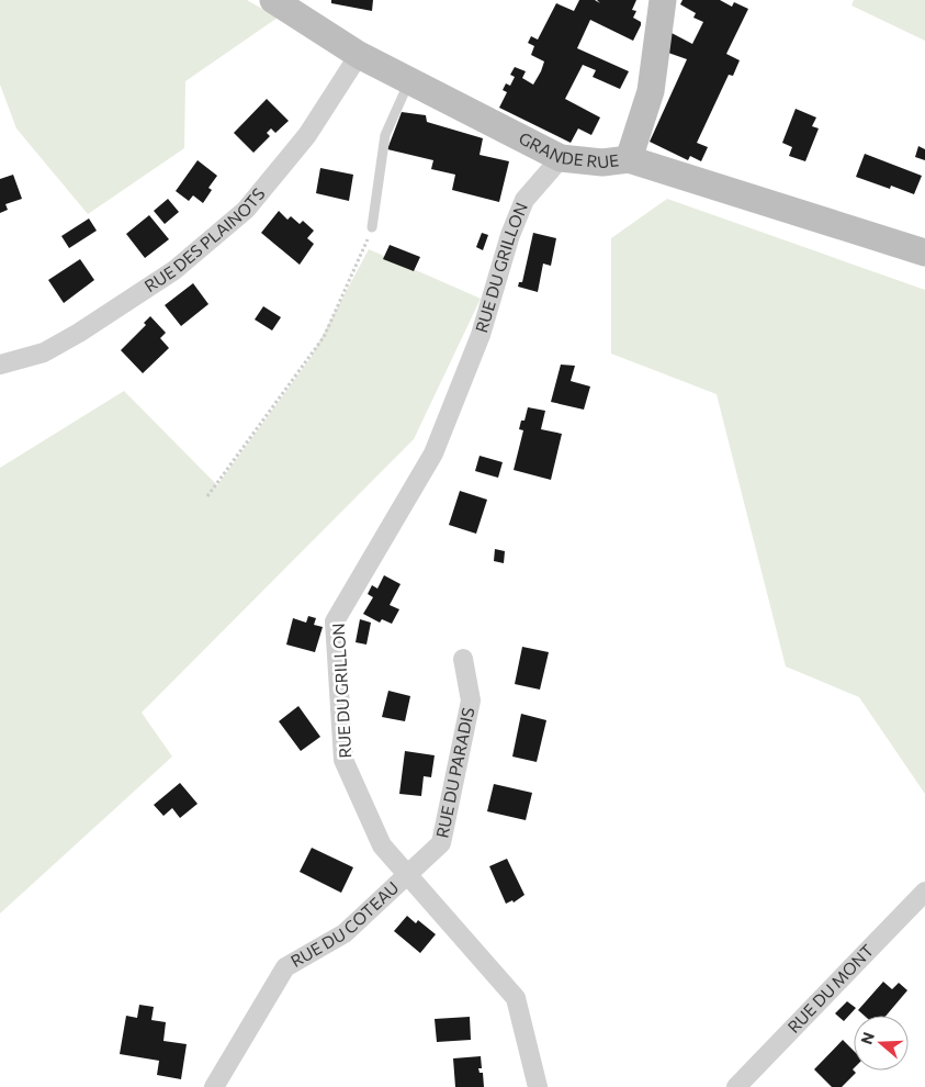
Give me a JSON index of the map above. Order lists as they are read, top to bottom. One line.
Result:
{"streets":{"main road":["GRANDE RUE"],"street":["RUE DES PLAINOTS","RUE DU GRILLON","RUE DU PARADIS","RUE DU COTEAU","RUE DU MONT"]},"crossings":[["GRANDE RUE","RUE DES PLAINOTS"],["GRANDE RUE","RUE DU GRILLON"],["RUE DU GRILLON","RUE DU PARADIS"],["RUE DU GRILLON","RUE DU COTEAU"],["RUE DU PARADIS","RUE DU COTEAU"]],"north":"left"}
